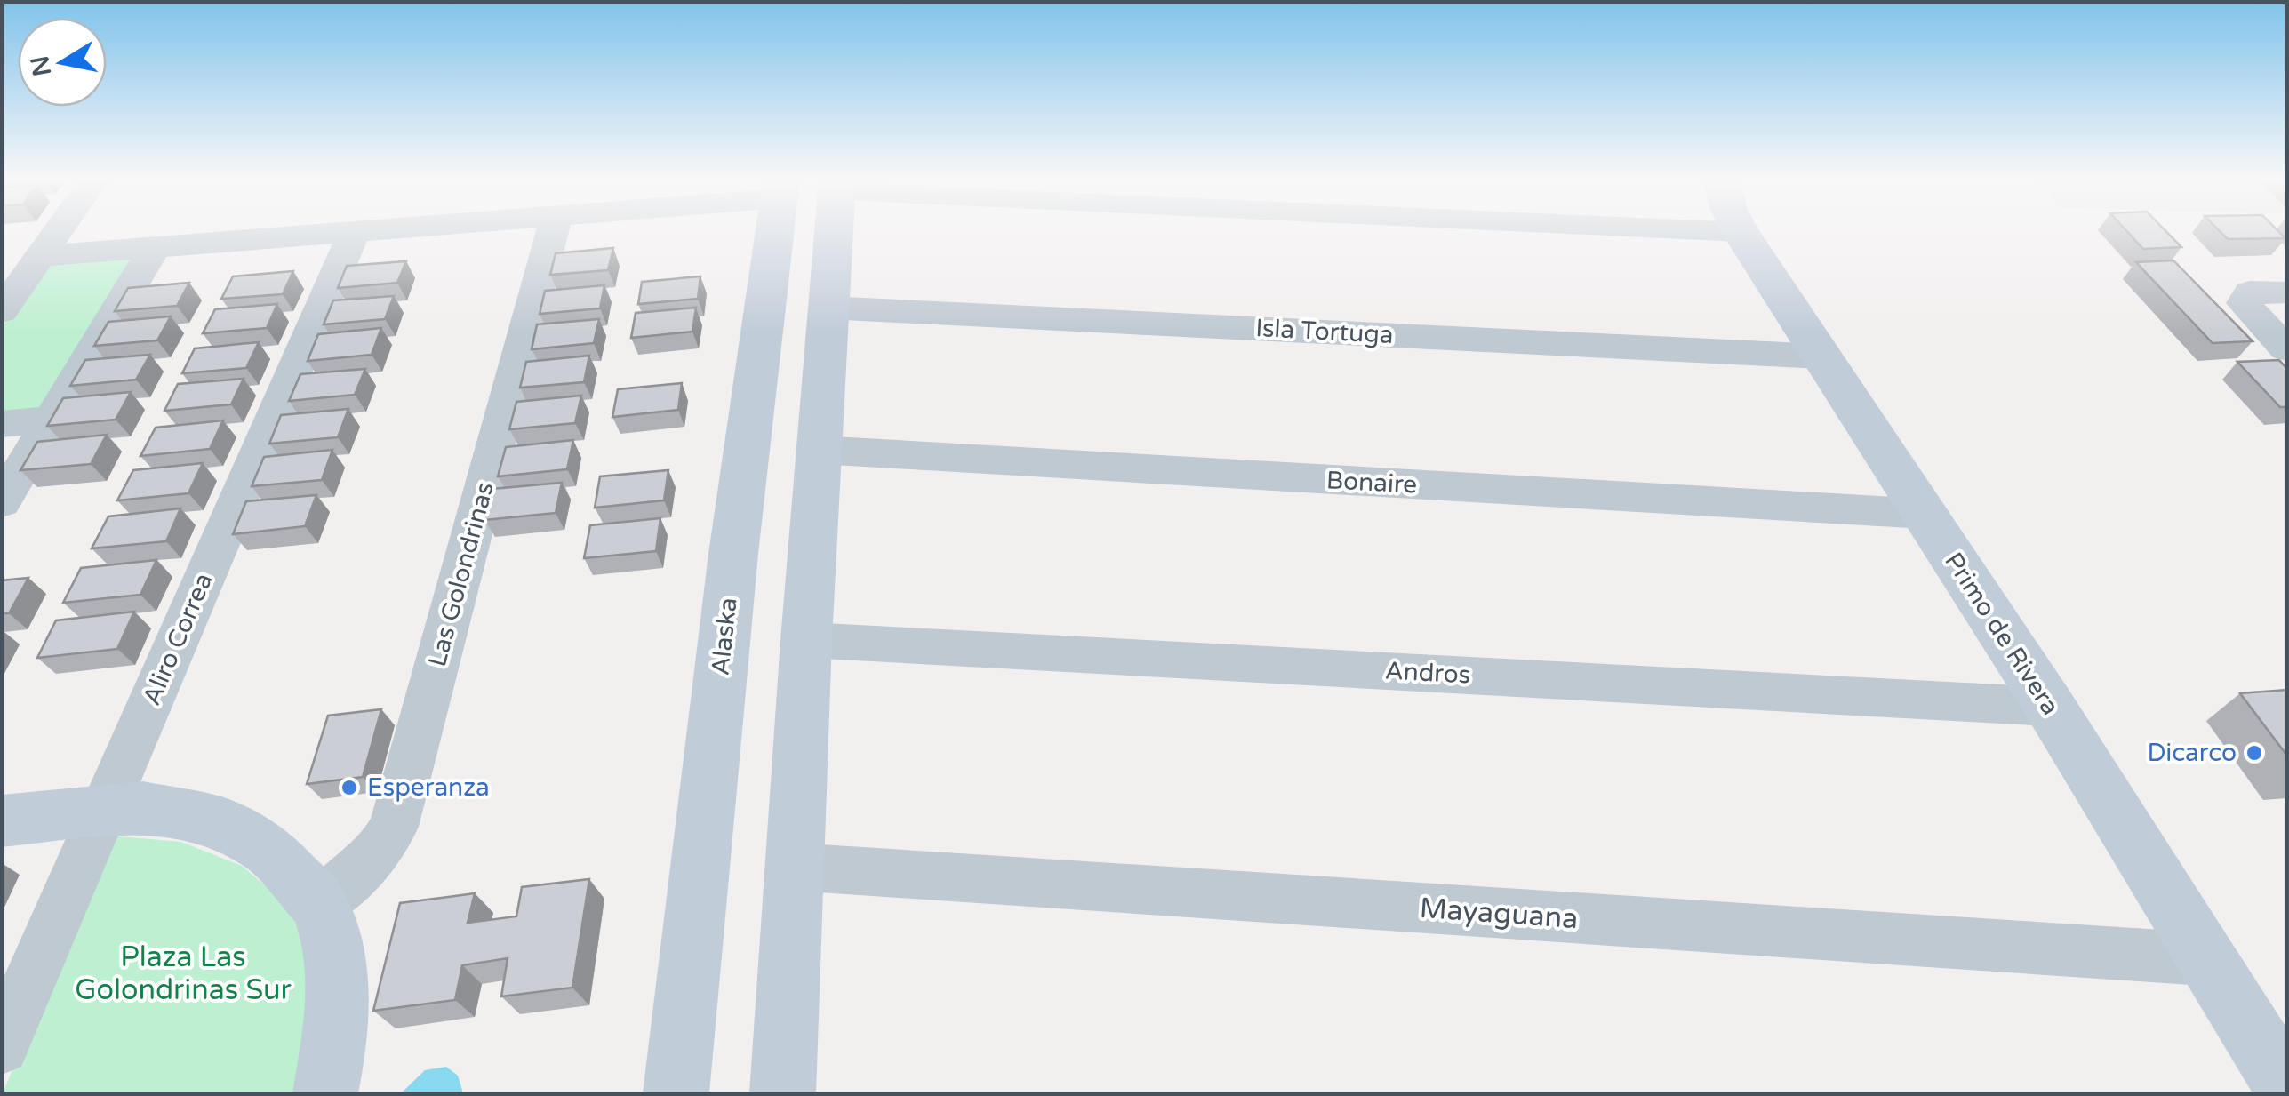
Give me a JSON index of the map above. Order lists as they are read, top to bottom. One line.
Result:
{"streets":{"street":["Isla Tortuga","Bonaire","Las Golondrinas","Primo de Rivera","Alaska","Aliro Correa","Andros","Mayaguana"]},"crossings":[["Isla Tortuga","Primo de Rivera"],["Bonaire","Primo de Rivera"],["Primo de Rivera","Andros"],["Primo de Rivera","Mayaguana"]],"parks":["Plaza Las Golondrinas Sur"],"places":["Dicarco","Esperanza"],"north":"left"}
